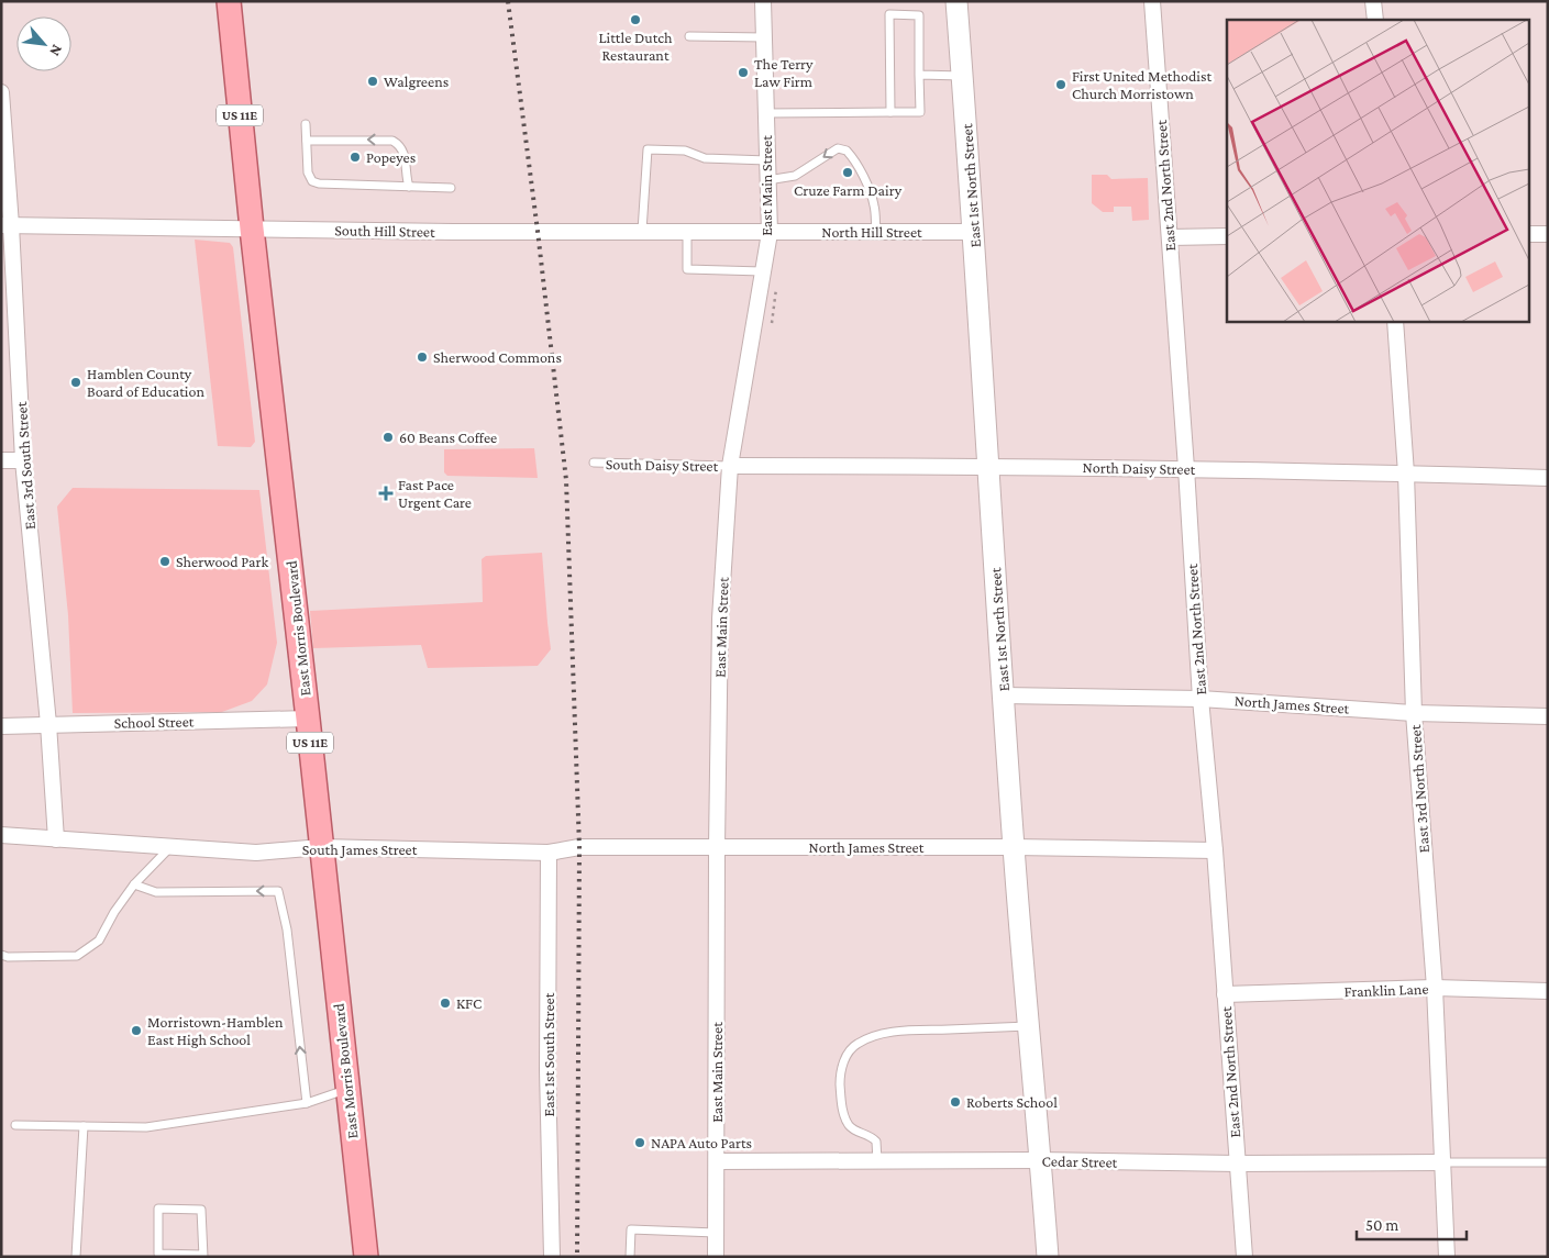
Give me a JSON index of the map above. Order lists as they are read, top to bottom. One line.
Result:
{"streets":{"main road":["US 11E","East 1st North Street","East Morris Boulevard"],"street":["East Main Street","East 2nd North Street","South Hill Street","North Hill Street","East 3rd South Street","North Daisy Street","North James Street","School Street","East 3rd North Street","South James Street","Franklin Lane","East 1st South Street","Cedar Street"],"lane":["South Daisy Street"]},"crossings":[["East Main Street","South Hill Street"],["East Main Street","North Hill Street"],["East Main Street","South Daisy Street"],["East Main Street","North Daisy Street"],["East Main Street","North James Street"],["East Main Street","South James Street"],["East Main Street","Cedar Street"],["East 1st North Street","North Hill Street"],["East 1st North Street","North Daisy Street"],["East 1st North Street","North James Street"],["East 1st North Street","Cedar Street"],["East 2nd North Street","North Daisy Street"],["East 2nd North Street","North James Street"],["East 2nd North Street","Franklin Lane"],["East 2nd North Street","Cedar Street"],["South Hill Street","North Hill Street"],["South Hill Street","East 3rd South Street"],["South Hill Street","East Morris Boulevard"],["South Daisy Street","North Daisy Street"],["East 3rd South Street","School Street"],["East 3rd South Street","South James Street"],["North Daisy Street","East 3rd North Street"],["East Morris Boulevard","School Street"],["East Morris Boulevard","South James Street"],["North James Street","East 3rd North Street"],["North James Street","South James Street"],["East 3rd North Street","Franklin Lane"],["East 3rd North Street","Cedar Street"],["South James Street","East 1st South Street"]],"places":{"other":["Little Dutch Restaurant","The Terry Law Firm","Walgreens","First United Methodist Church Morristown","Popeyes","Cruze Farm Dairy","Sherwood Commons","Hamblen County Board of Education","60 Beans Coffee","Sherwood Park","KFC","Morristown-Hamblen East High School","Roberts School","NAPA Auto Parts"],"health":["Fast Pace Urgent Care"]},"scale_bar":"50 m","north":"bottom right"}
